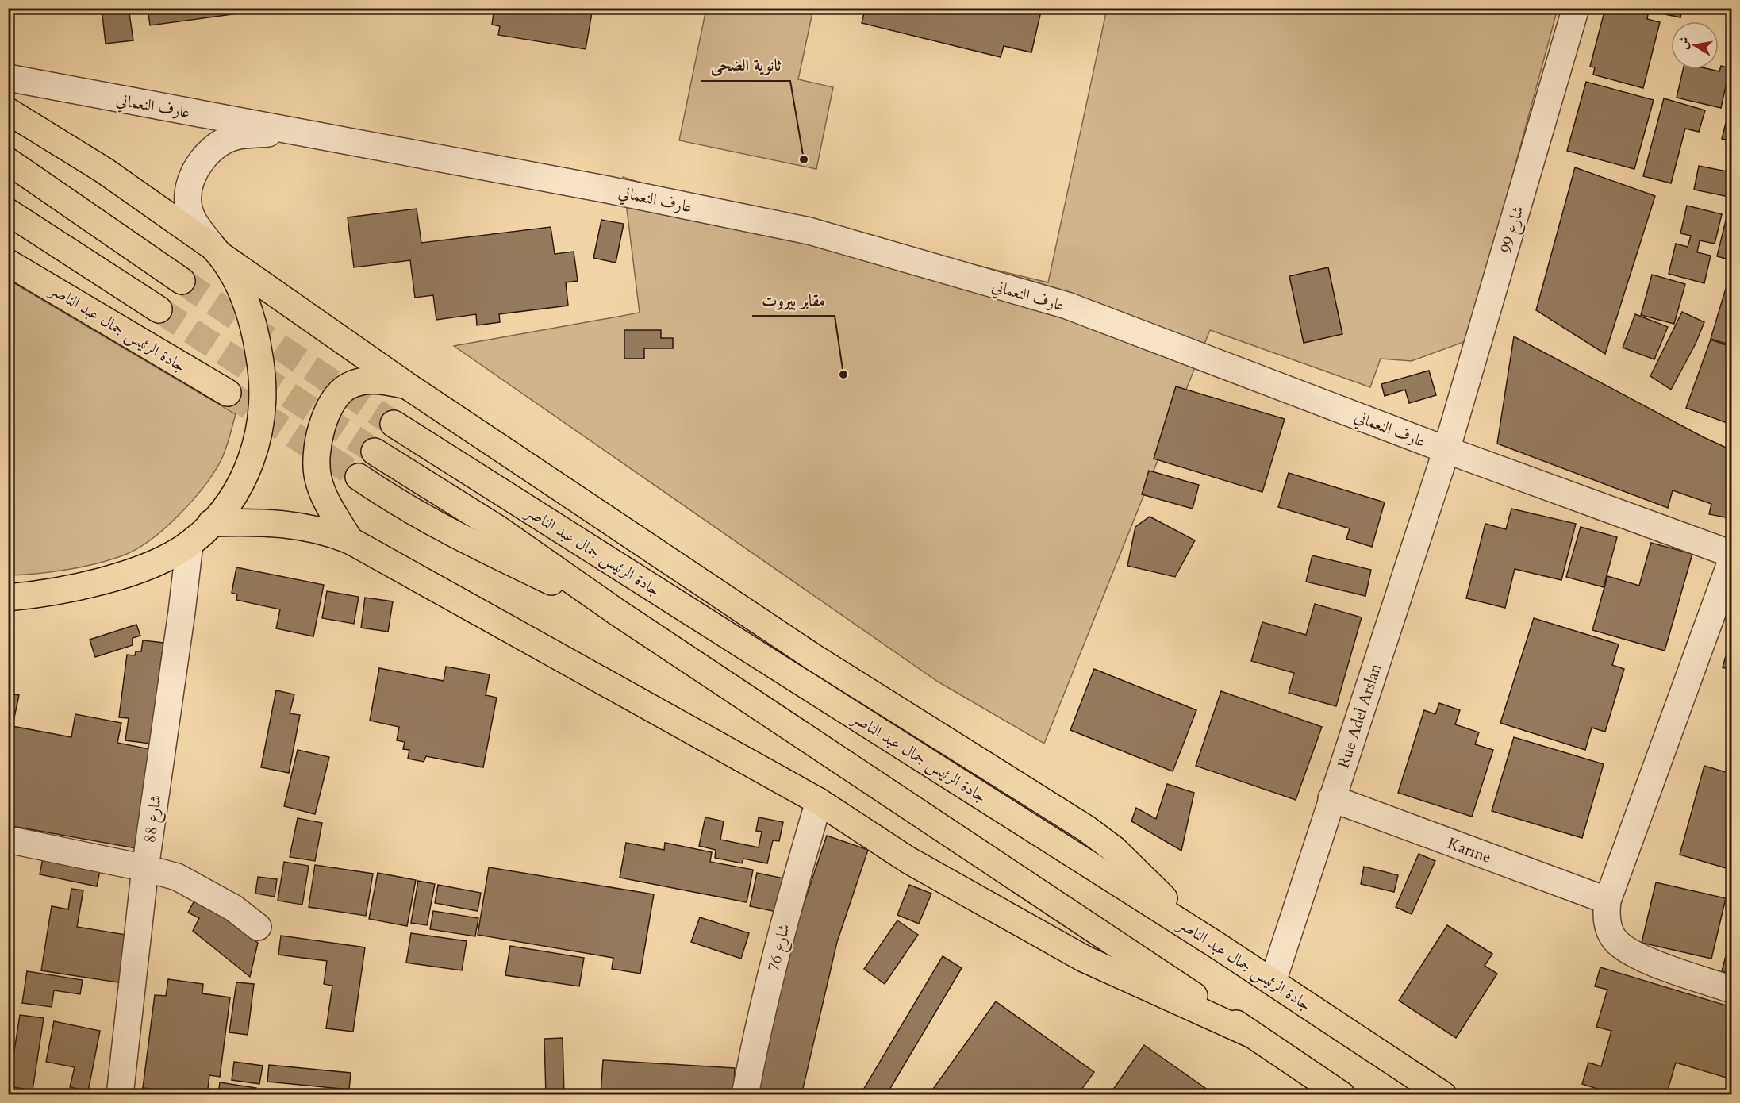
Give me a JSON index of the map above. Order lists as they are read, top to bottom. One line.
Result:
{"streets":{"main road":["جادة الرئيس جمال عبد الناصر"],"street":["عارف النعماني","شارع 99","Rue Adel Arslan","شارع 88","Karme","شارع 76"]},"crossings":[["عارف النعماني","شارع 99"],["عارف النعماني","Rue Adel Arslan"],["شارع 99","Rue Adel Arslan"],["جادة الرئيس جمال عبد الناصر","Rue Adel Arslan"],["Rue Adel Arslan","Karme"]],"places":["ثانوية الضحى","مقابر بيروت"],"north":"left"}
